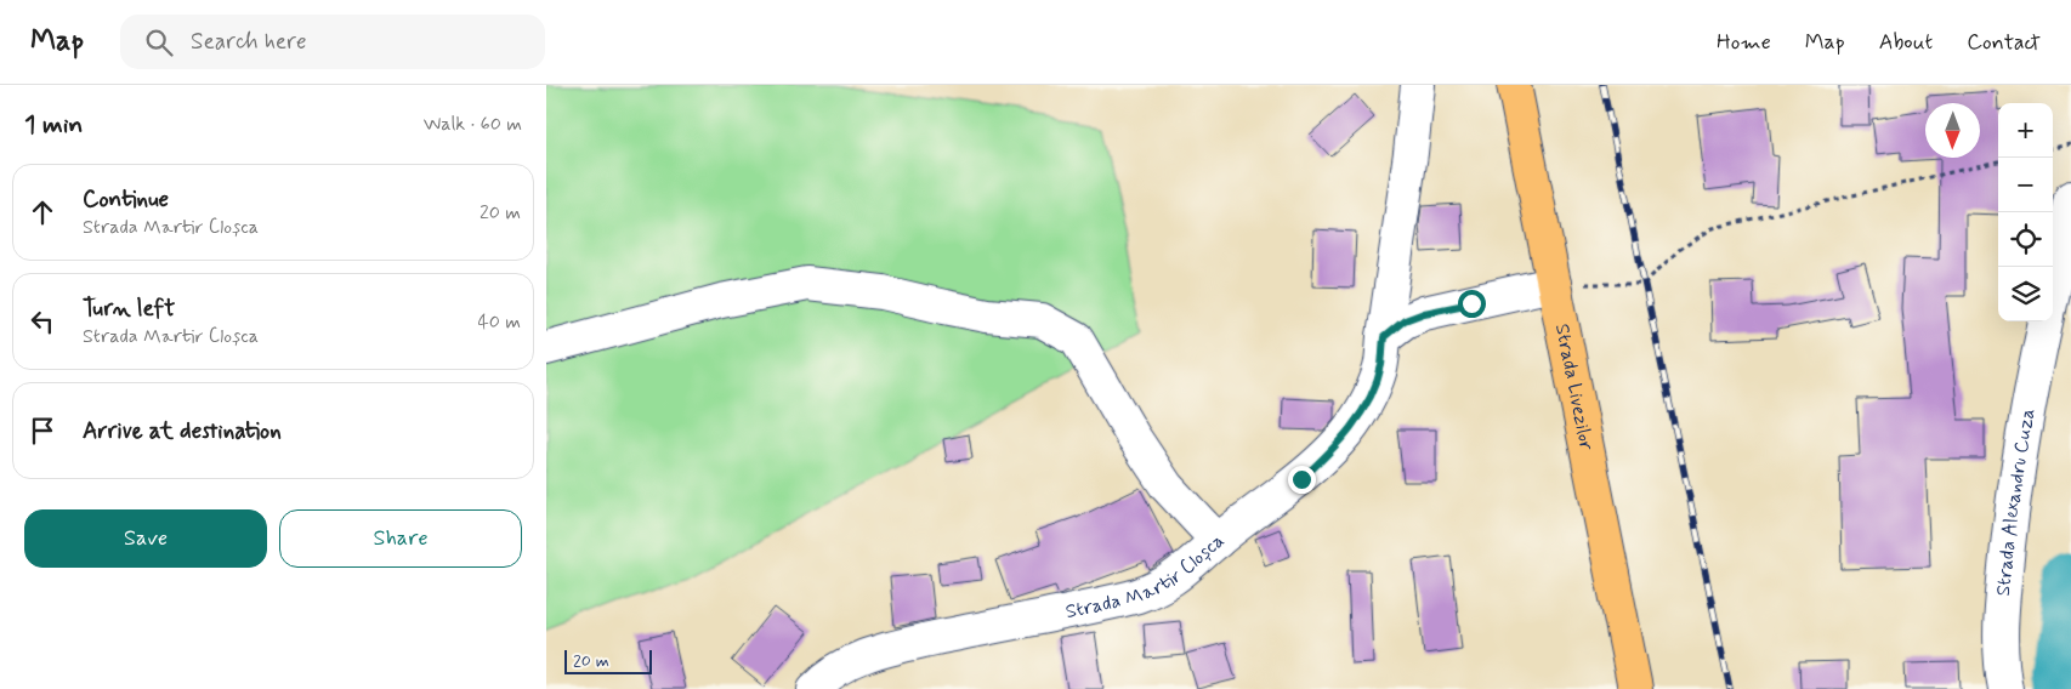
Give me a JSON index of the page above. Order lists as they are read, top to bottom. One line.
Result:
{"streets":{"main road":["Strada Livezilor"],"street":["Strada Alexandru Cuza","Strada Martir Cloșca"]},"scale_bar":"20 m","north":"bottom","page":{"header":"Map","search":"Search here","nav":["Home","Map","About","Contact"],"heading":["1 min","Walk · 60 m"],"map_buttons":["+","−"],"list":[["Continue","Strada Martir Cloșca","20 m"],["Turn left","Strada Martir Cloșca","40 m"],"Arrive at destination"],"buttons":["Save","Share"],"scale":"20 m"}}
